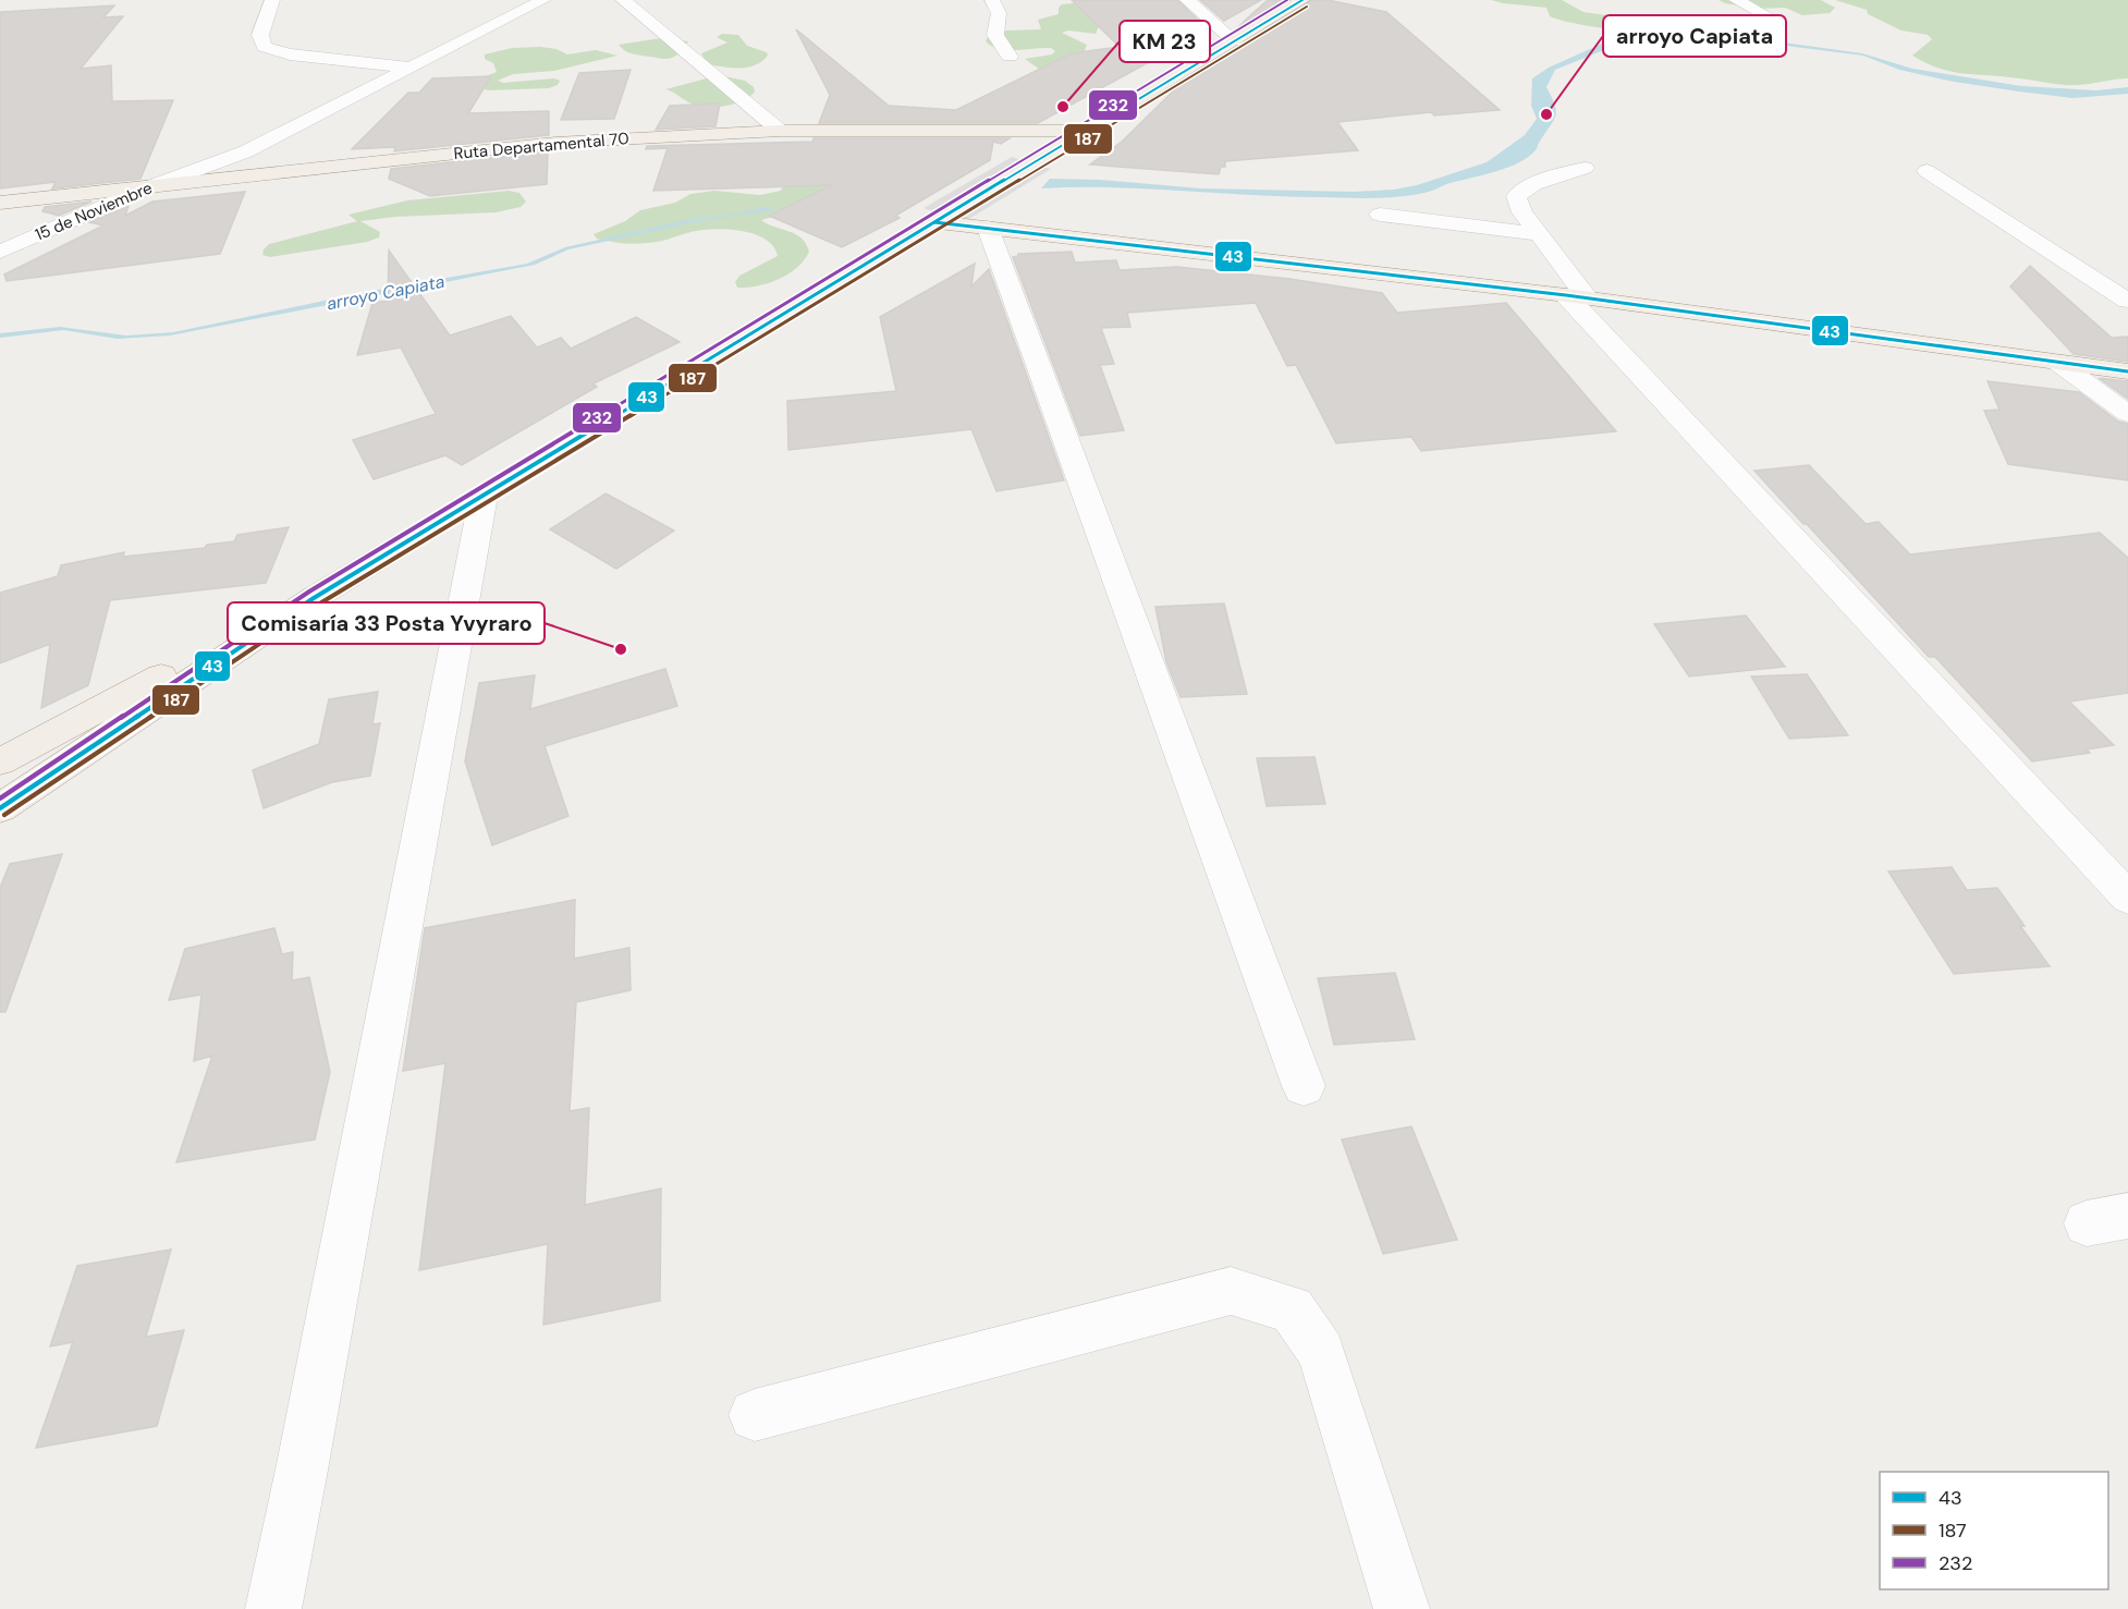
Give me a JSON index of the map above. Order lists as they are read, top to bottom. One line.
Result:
{"streets":{"main road":["Ruta Departamental 70"],"street":["15 de Noviembre"]},"crossings":[["Ruta Departamental 70","15 de Noviembre"]],"water":["arroyo Capiata"],"places":["KM 23","arroyo Capiata","Comisaría 33 Posta Yvyraro"],"lines":["transit line 43","transit line 232","transit line 187"],"legend":["43","187","232"]}
